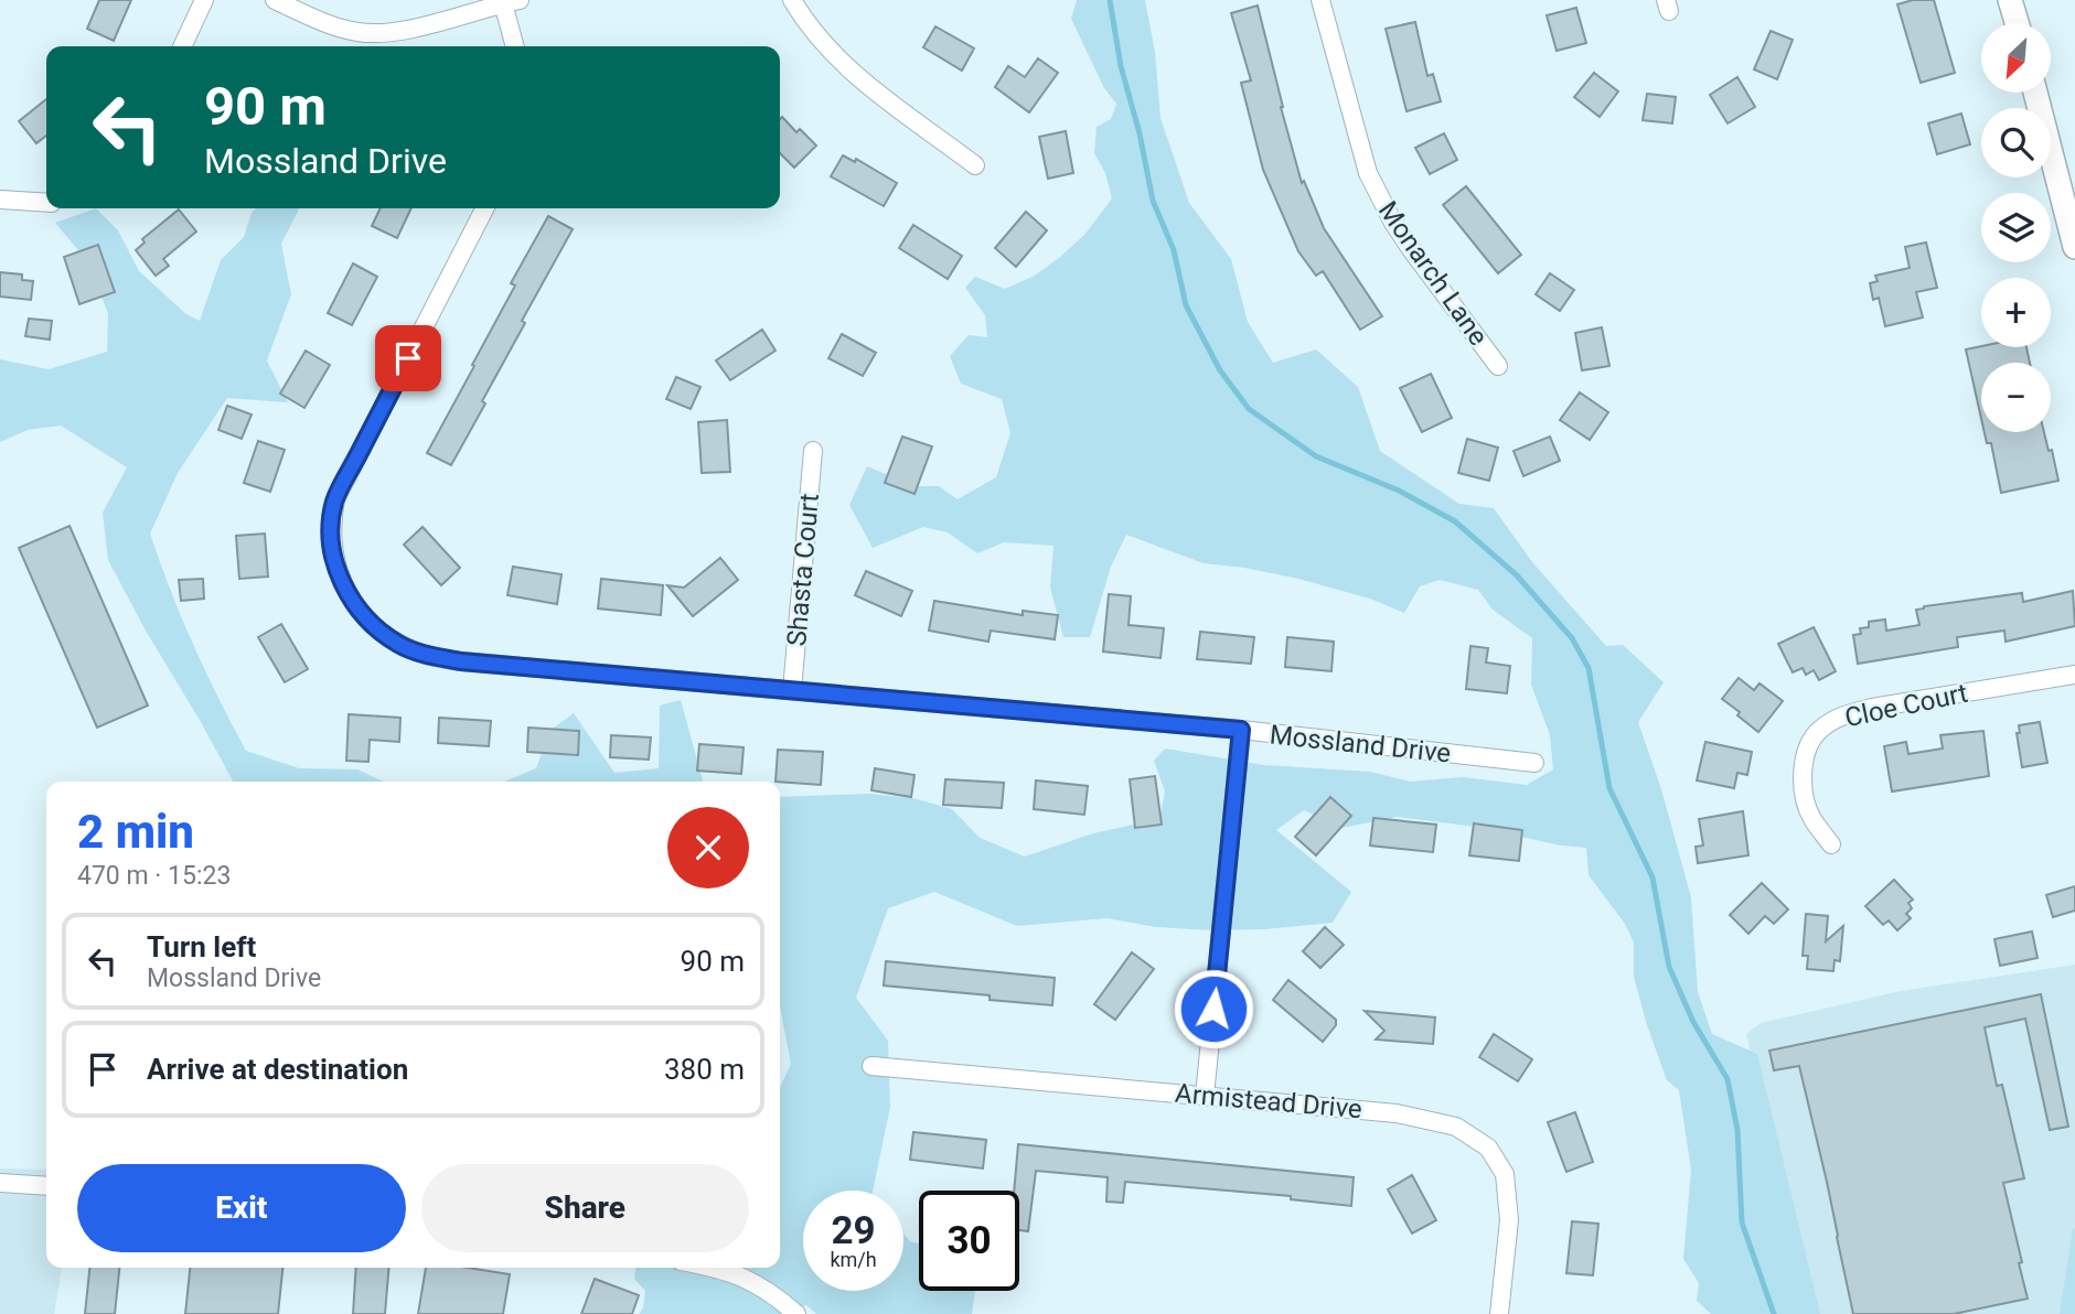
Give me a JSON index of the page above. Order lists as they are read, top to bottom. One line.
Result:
{"streets":{"street":["Monarch Lane","Shasta Court","Cloe Court","Mossland Drive","Armistead Drive"]},"crossings":[["Shasta Court","Mossland Drive"]],"north":"bottom left","page":{"map_buttons":["+","−"],"turn":["90 m","Mossland Drive"],"heading":["2 min","470 m · 15:23"],"list":[{"name":"Turn left","note":"Mossland Drive","value":"90 m"},{"name":"Arrive at destination","value":"380 m"}],"buttons":["Exit","Share"],"speed":"29 km/h","limit":"30"}}
